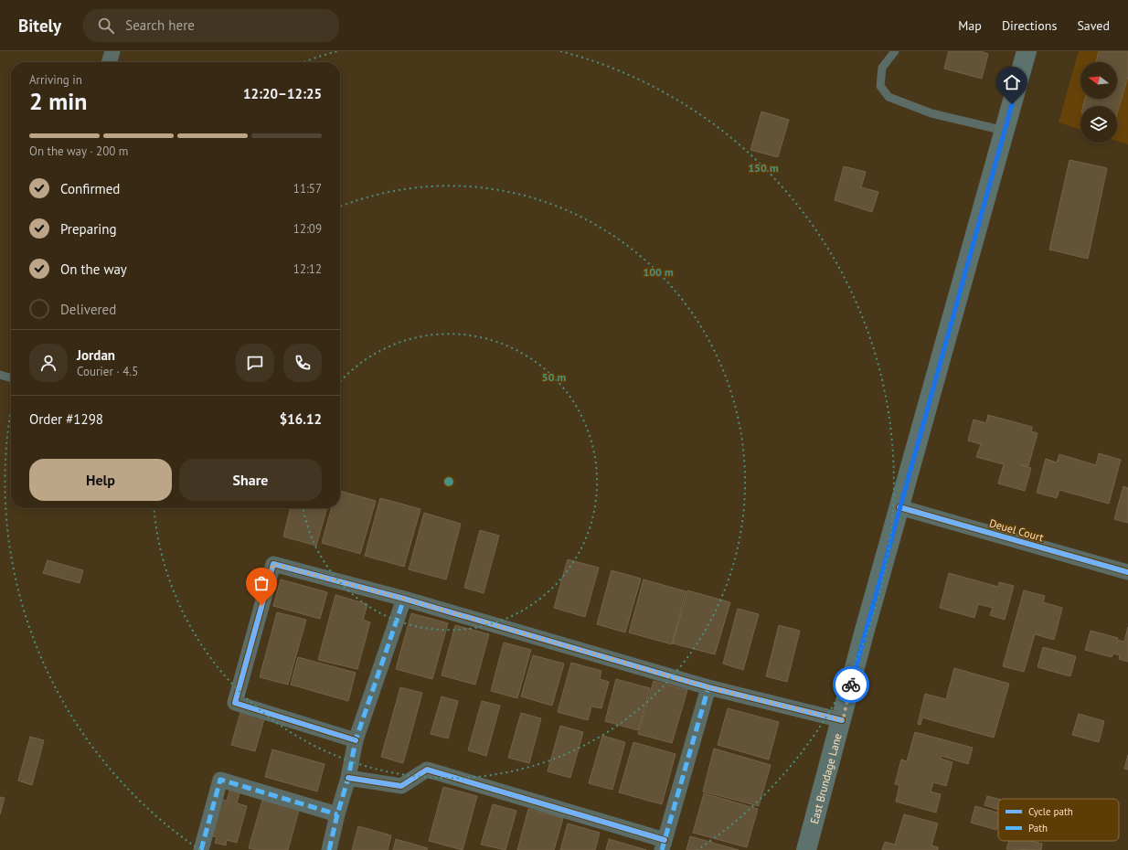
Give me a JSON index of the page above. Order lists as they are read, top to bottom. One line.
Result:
{"streets":{"main road":["East Brundage Lane"],"street":["Deuel Court"]},"crossings":[["Deuel Court","East Brundage Lane"]],"legend":["Cycle path","Path"],"north":"left","page":{"header":"Bitely","search":"Search here","nav":["Map","Directions","Saved"],"heading":["2 min","Arriving in","12:20–12:25"],"panel":["Jordan","Courier · 4.5","Order #1298","$16.12"],"bar":"On the way · 200 m","list":[["Confirmed","11:57"],["Preparing","12:09"],["On the way","12:12"],"Delivered"],"buttons":["Help","Share"]},"rings":["150 m","100 m","50 m"]}
